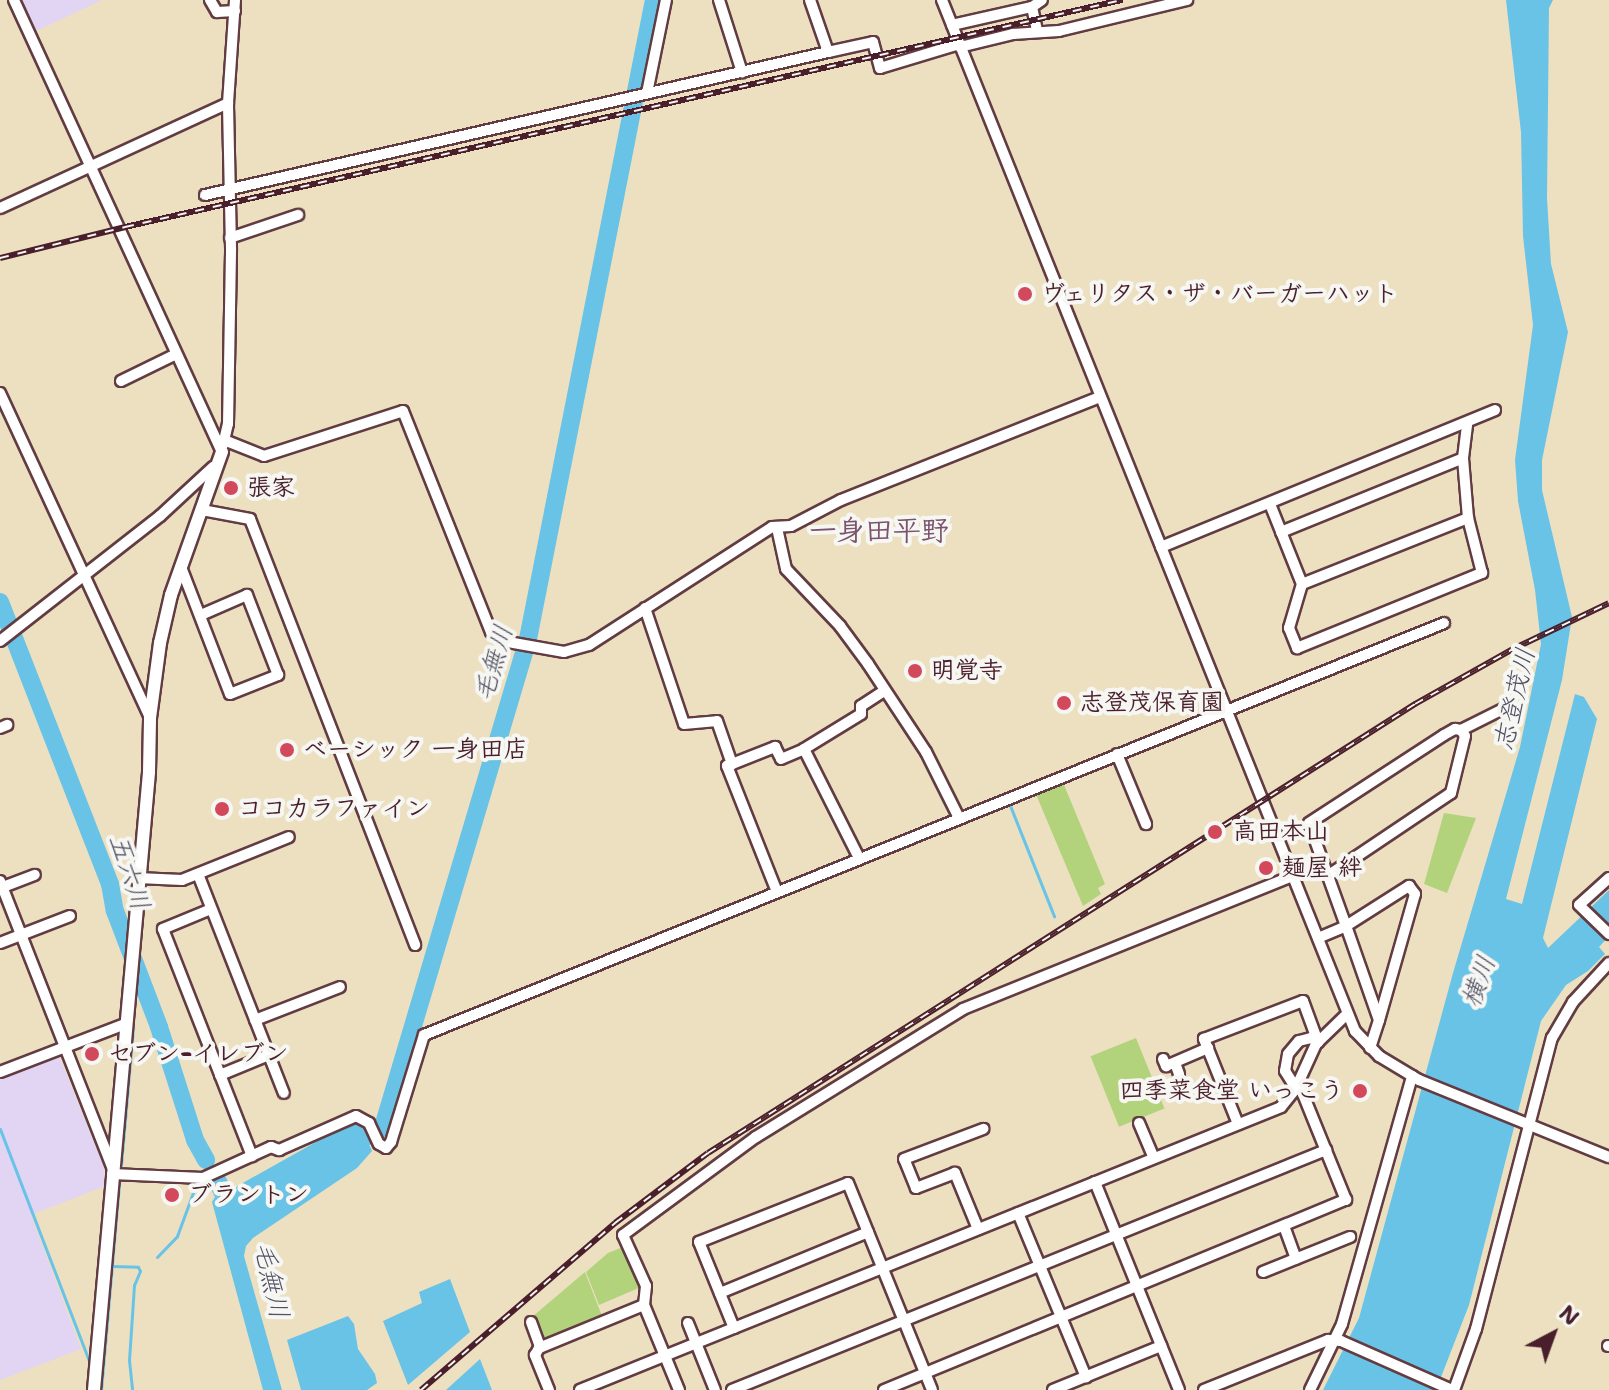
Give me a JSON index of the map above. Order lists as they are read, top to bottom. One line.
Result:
{"districts":["一身田平野"],"water":["毛無川","志登茂川","五六川","横川"],"places":["ヴェリタス・ザ・バーガーハット","張家","明覚寺","志登茂保育園","ベーシック 一身田店","ココカラファイン","高田本山","麺屋 絆","セブン-イレブン","四季菜食堂 いっこう","ブラントン"],"north":"top right"}
